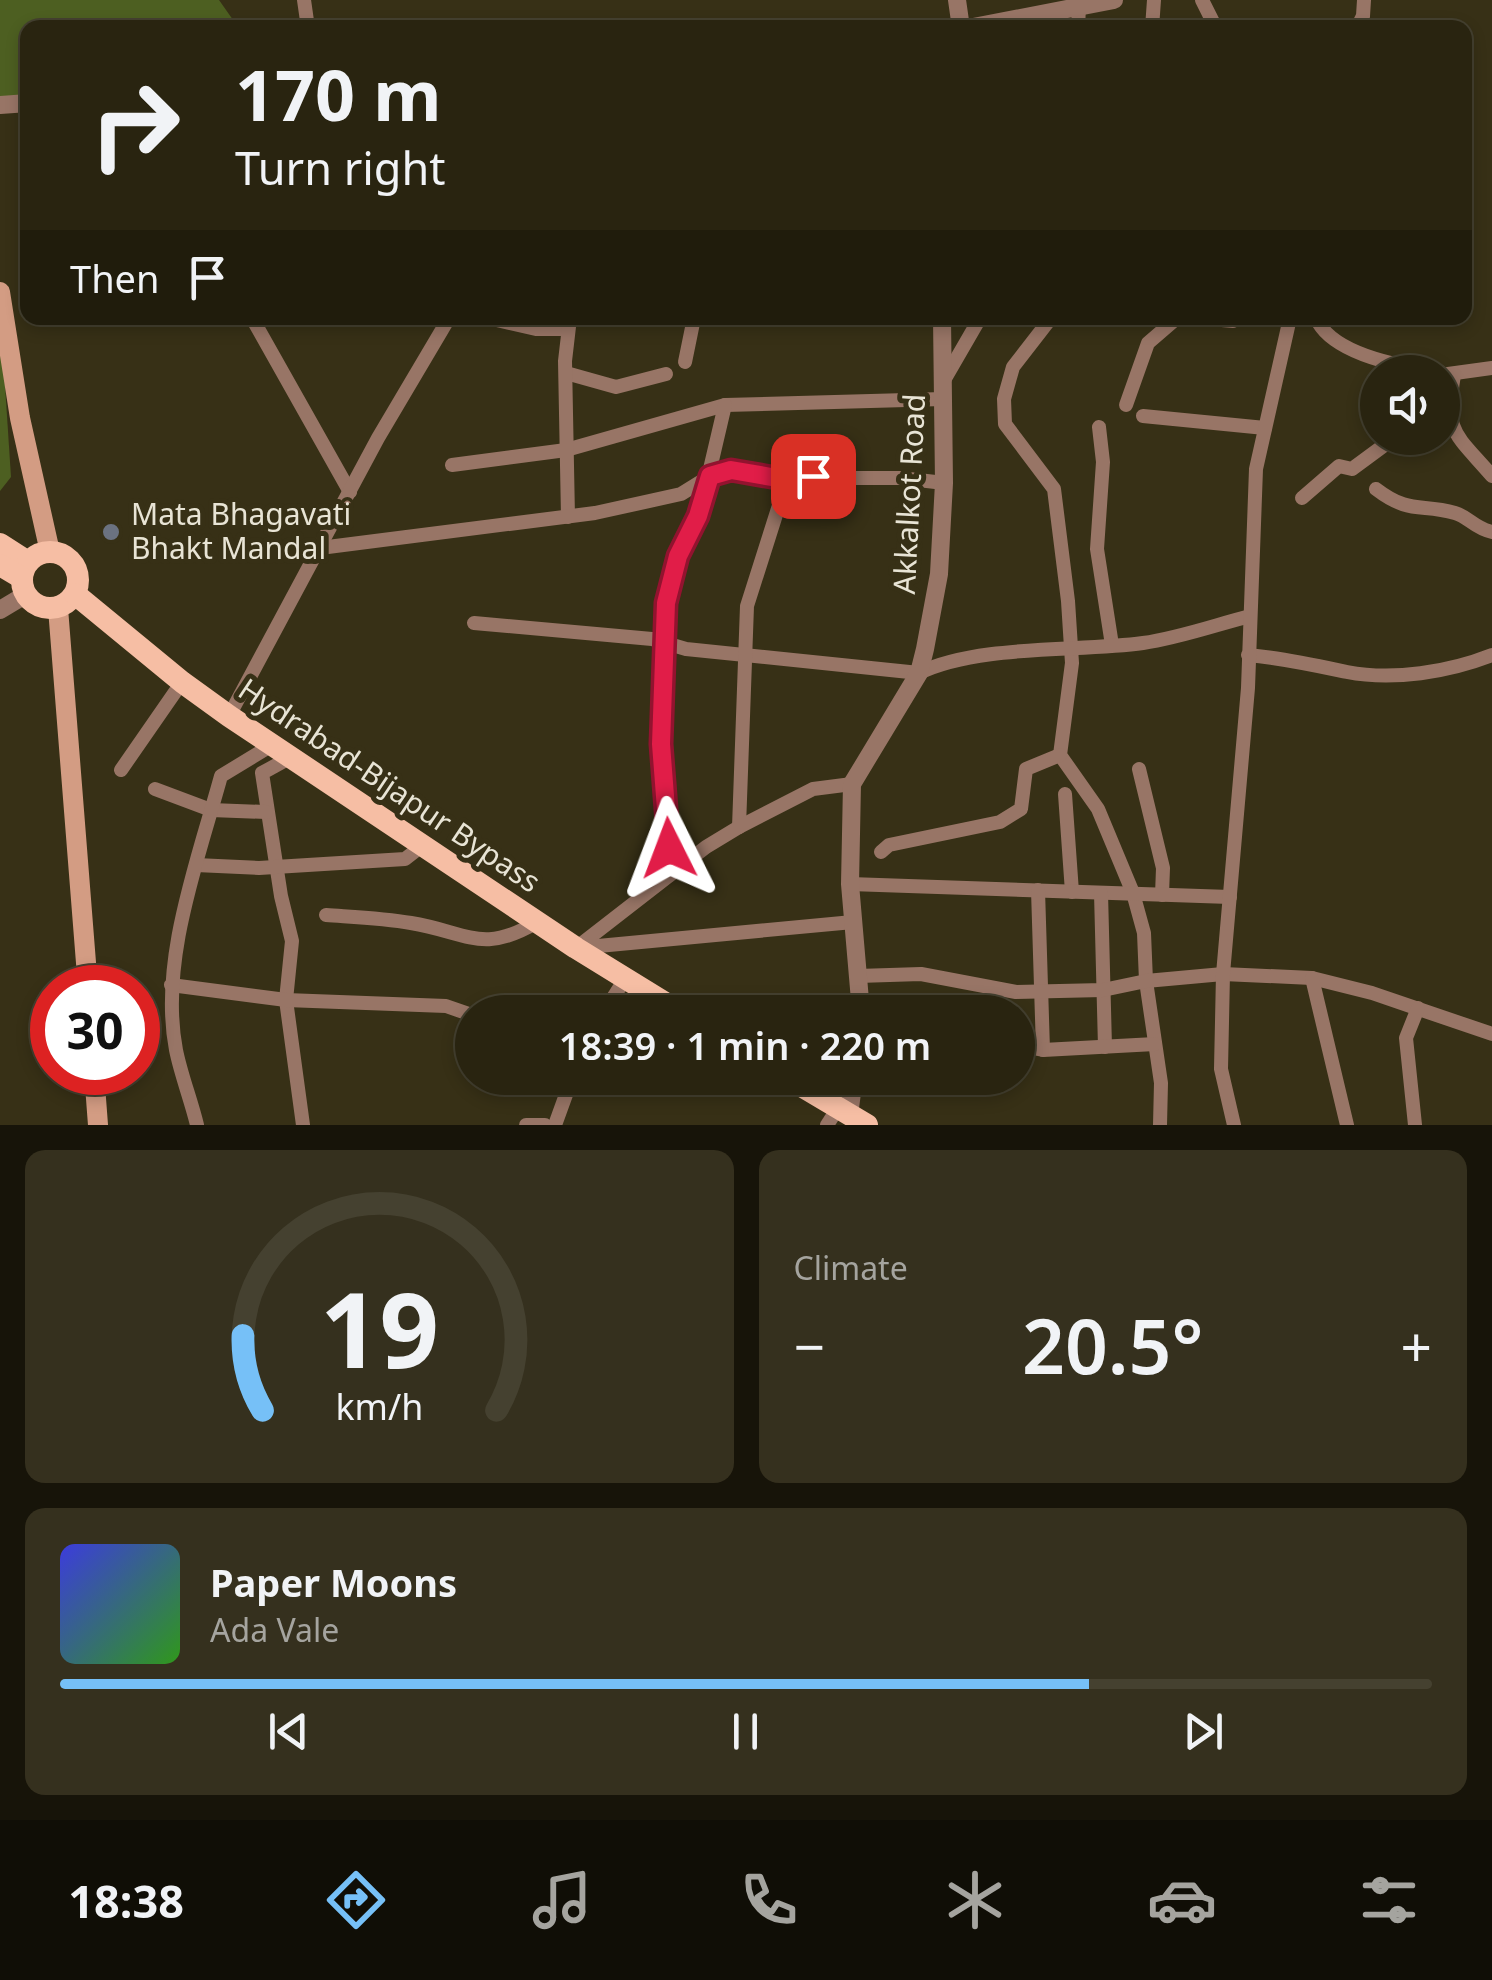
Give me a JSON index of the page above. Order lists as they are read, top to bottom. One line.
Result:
{"streets":{"main road":["Hydrabad-Bijapur Bypass"],"street":["Akkalkot Road"]},"places":["Mata Bhagavati Bhakt Mandal"],"page":{"turn":["170 m","Turn right"],"then":"Then","limit":"30","trip":"18:39 · 1 min · 220 m","tile":"Climate","heat":["−","20.5°","+"],"song":["Paper Moons","Ada Vale"],"tabs":"18:38","gauge":["19","km/h"]}}
